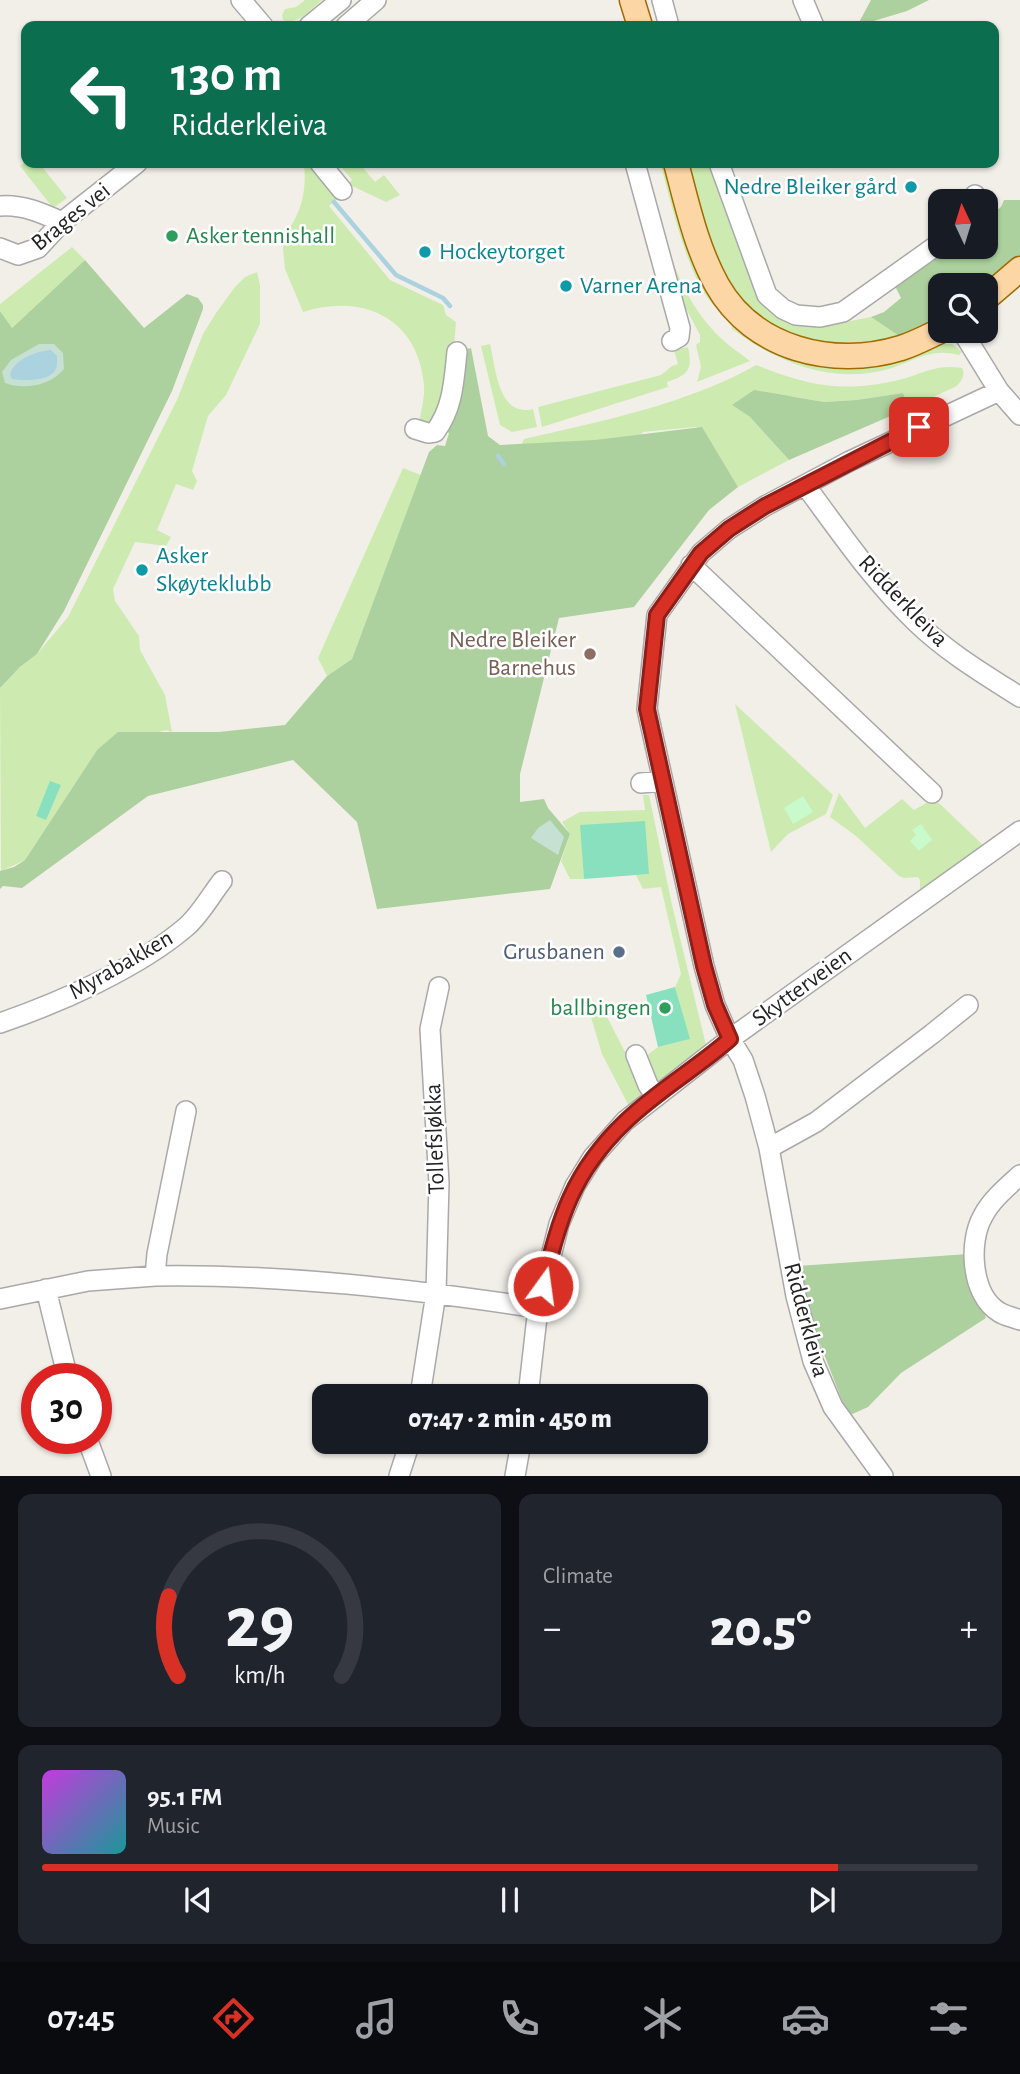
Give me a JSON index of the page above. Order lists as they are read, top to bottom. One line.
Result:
{"streets":{"street":["Brages vei","Ridderkleiva","Myrabakken","Skytterveien","Tollefsløkka"]},"crossings":[["Ridderkleiva","Skytterveien"]],"places":["Nedre Bleiker gård","Asker tennishall","Hockeytorget","Varner Arena","Asker Skøyteklubb","Nedre Bleiker Barnehus","Grusbanen","ballbingen"],"north":"top","page":{"turn":["130 m","Ridderkleiva"],"limit":"30","trip":"07:47 · 2 min · 450 m","tile":"Climate","heat":["−","20.5°","+"],"song":["95.1 FM","Music"],"tabs":"07:45","gauge":["29","km/h"]}}
